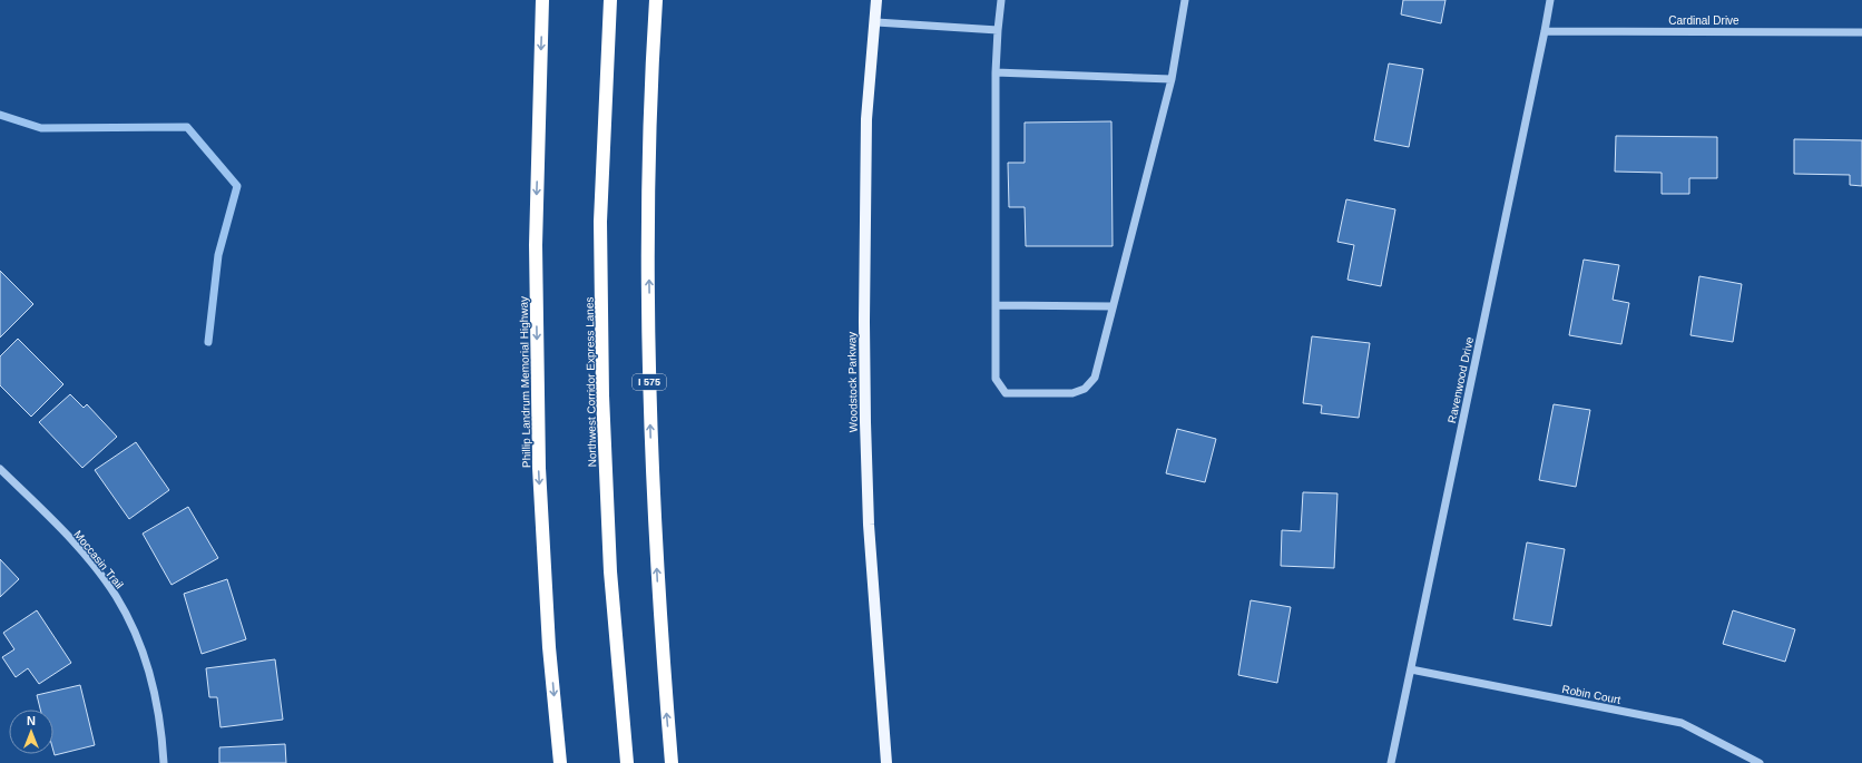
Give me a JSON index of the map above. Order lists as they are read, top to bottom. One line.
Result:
{"streets":{"highway":["Phillip Landrum Memorial Highway","Northwest Corridor Express Lanes","I 575"],"main road":["Woodstock Parkway"],"street":["Cardinal Drive","Ravenwood Drive","Moccasin Trail","Robin Court"]},"crossings":[["Cardinal Drive","Ravenwood Drive"],["Ravenwood Drive","Robin Court"]],"north":"top"}
